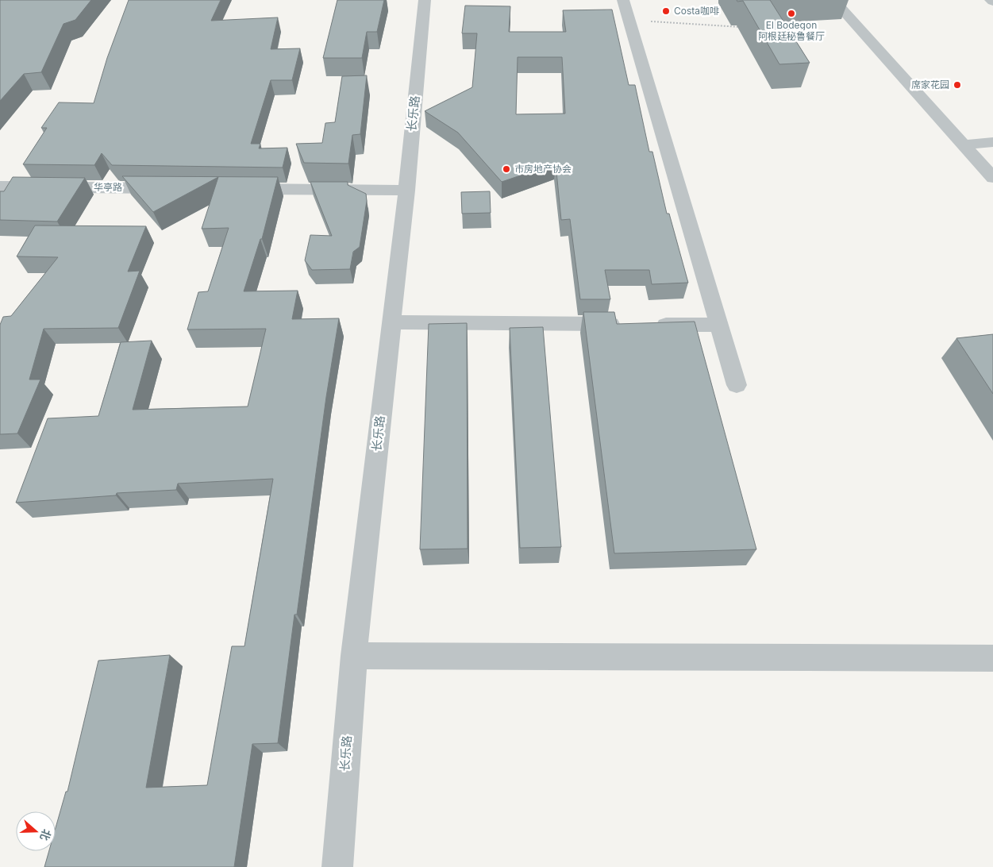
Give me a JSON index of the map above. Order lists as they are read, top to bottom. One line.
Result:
{"streets":{"street":["长乐路","华亭路"]},"places":["Costa咖啡","El Bodegon 阿根廷秘鲁餐厅","席家花园","市房地产协会"],"north":"right"}
